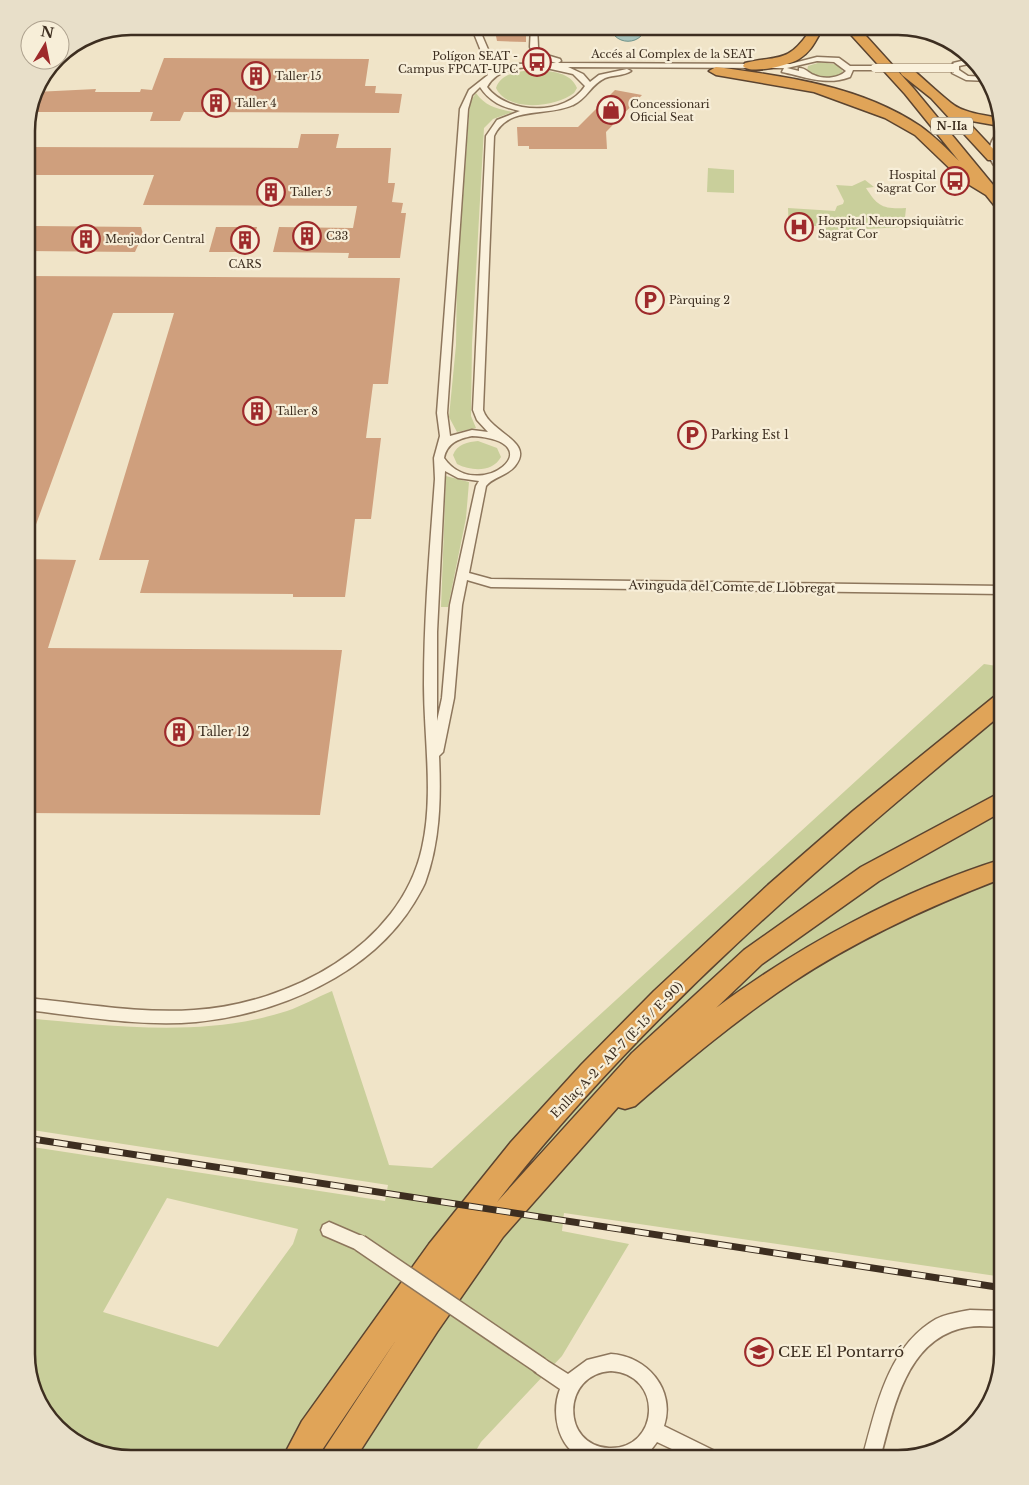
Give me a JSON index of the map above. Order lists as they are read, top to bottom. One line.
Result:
{"streets":{"highway":["N-IIa","Enllaç A-2 - AP-7 (E-15 / E-90)"],"street":["Accés al Complex de la SEAT","Avinguda del Comte de Llobregat"]},"places":{"bus stop":["Polígon SEAT - Campus FPCAT-UPC","Hospital Sagrat Cor"],"building":["Taller 15","Taller 4","Taller 5","C33","Menjador Central","CARS","Taller 8","Taller 12"],"shop":["Concessionari Oficial Seat"],"hospital":["Hospital Neuropsiquiàtric Sagrat Cor"],"parking":["Pàrquing 2","Parking Est 1"],"school or university":["CEE El Pontarró"]},"north":"top"}
